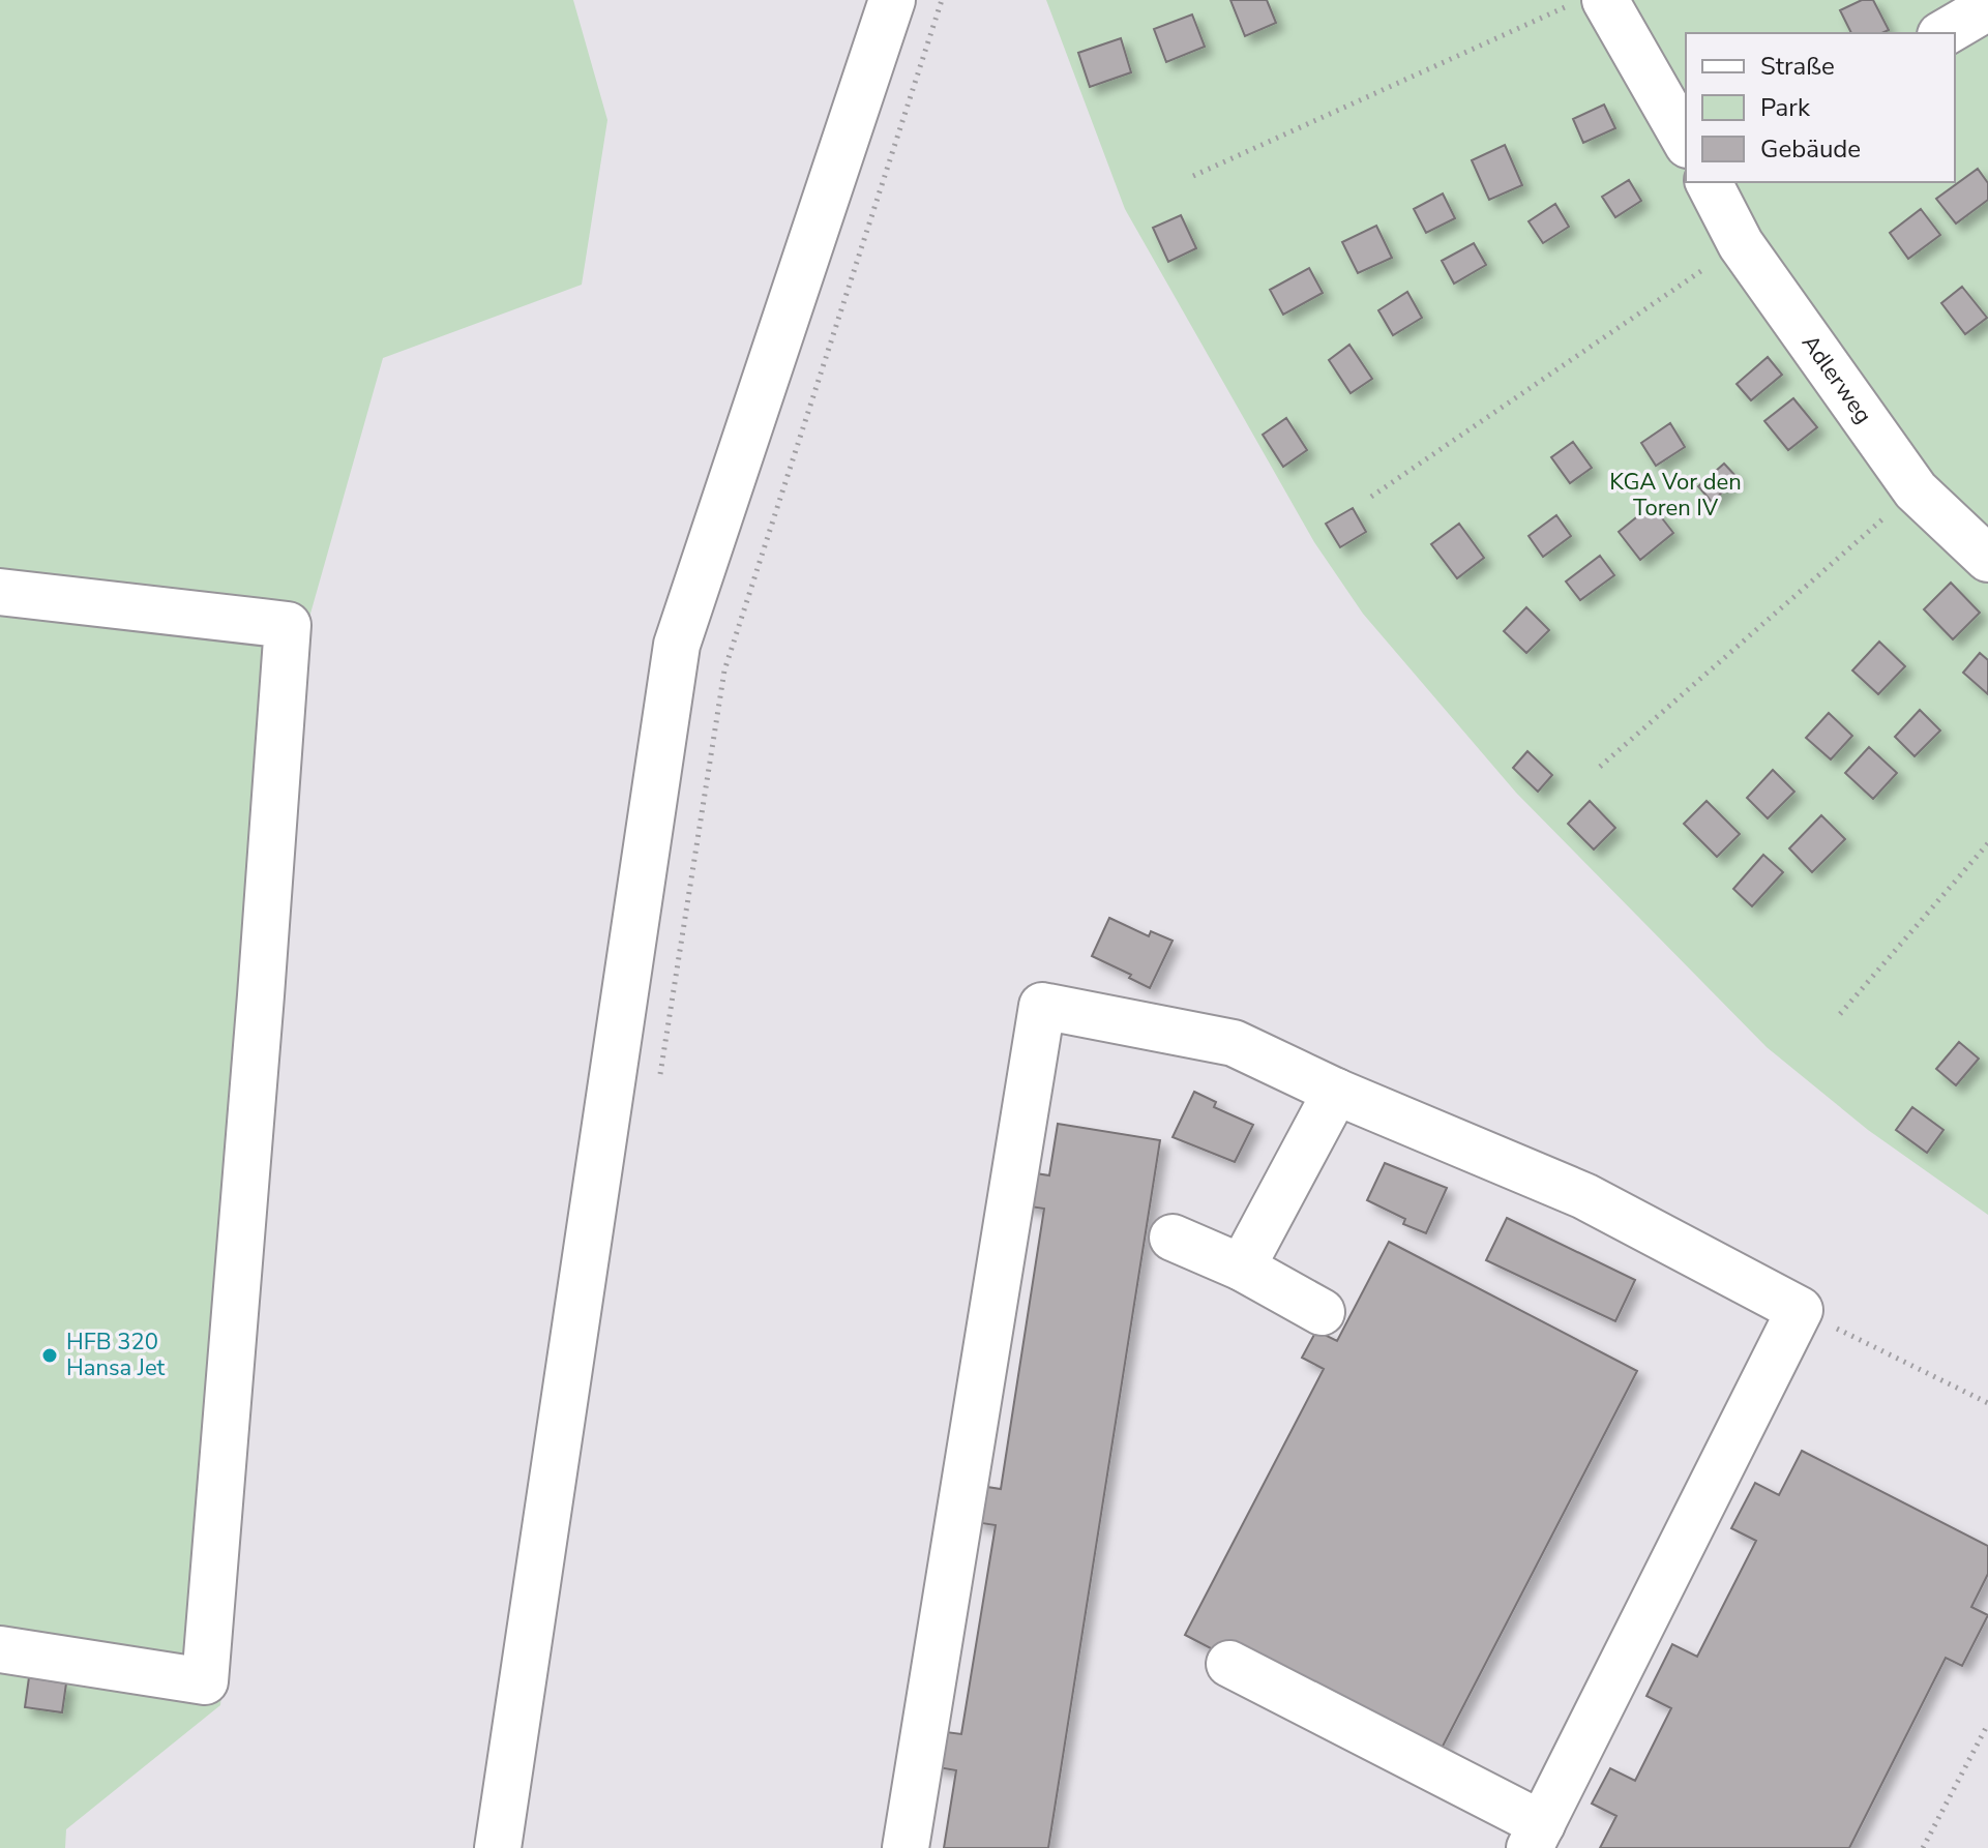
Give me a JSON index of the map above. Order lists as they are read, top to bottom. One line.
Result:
{"streets":{"lane":["Adlerweg"]},"parks":["KGA Vor den Toren IV"],"places":["HFB 320 Hansa Jet"],"legend":["Straße","Park","Gebäude"]}
